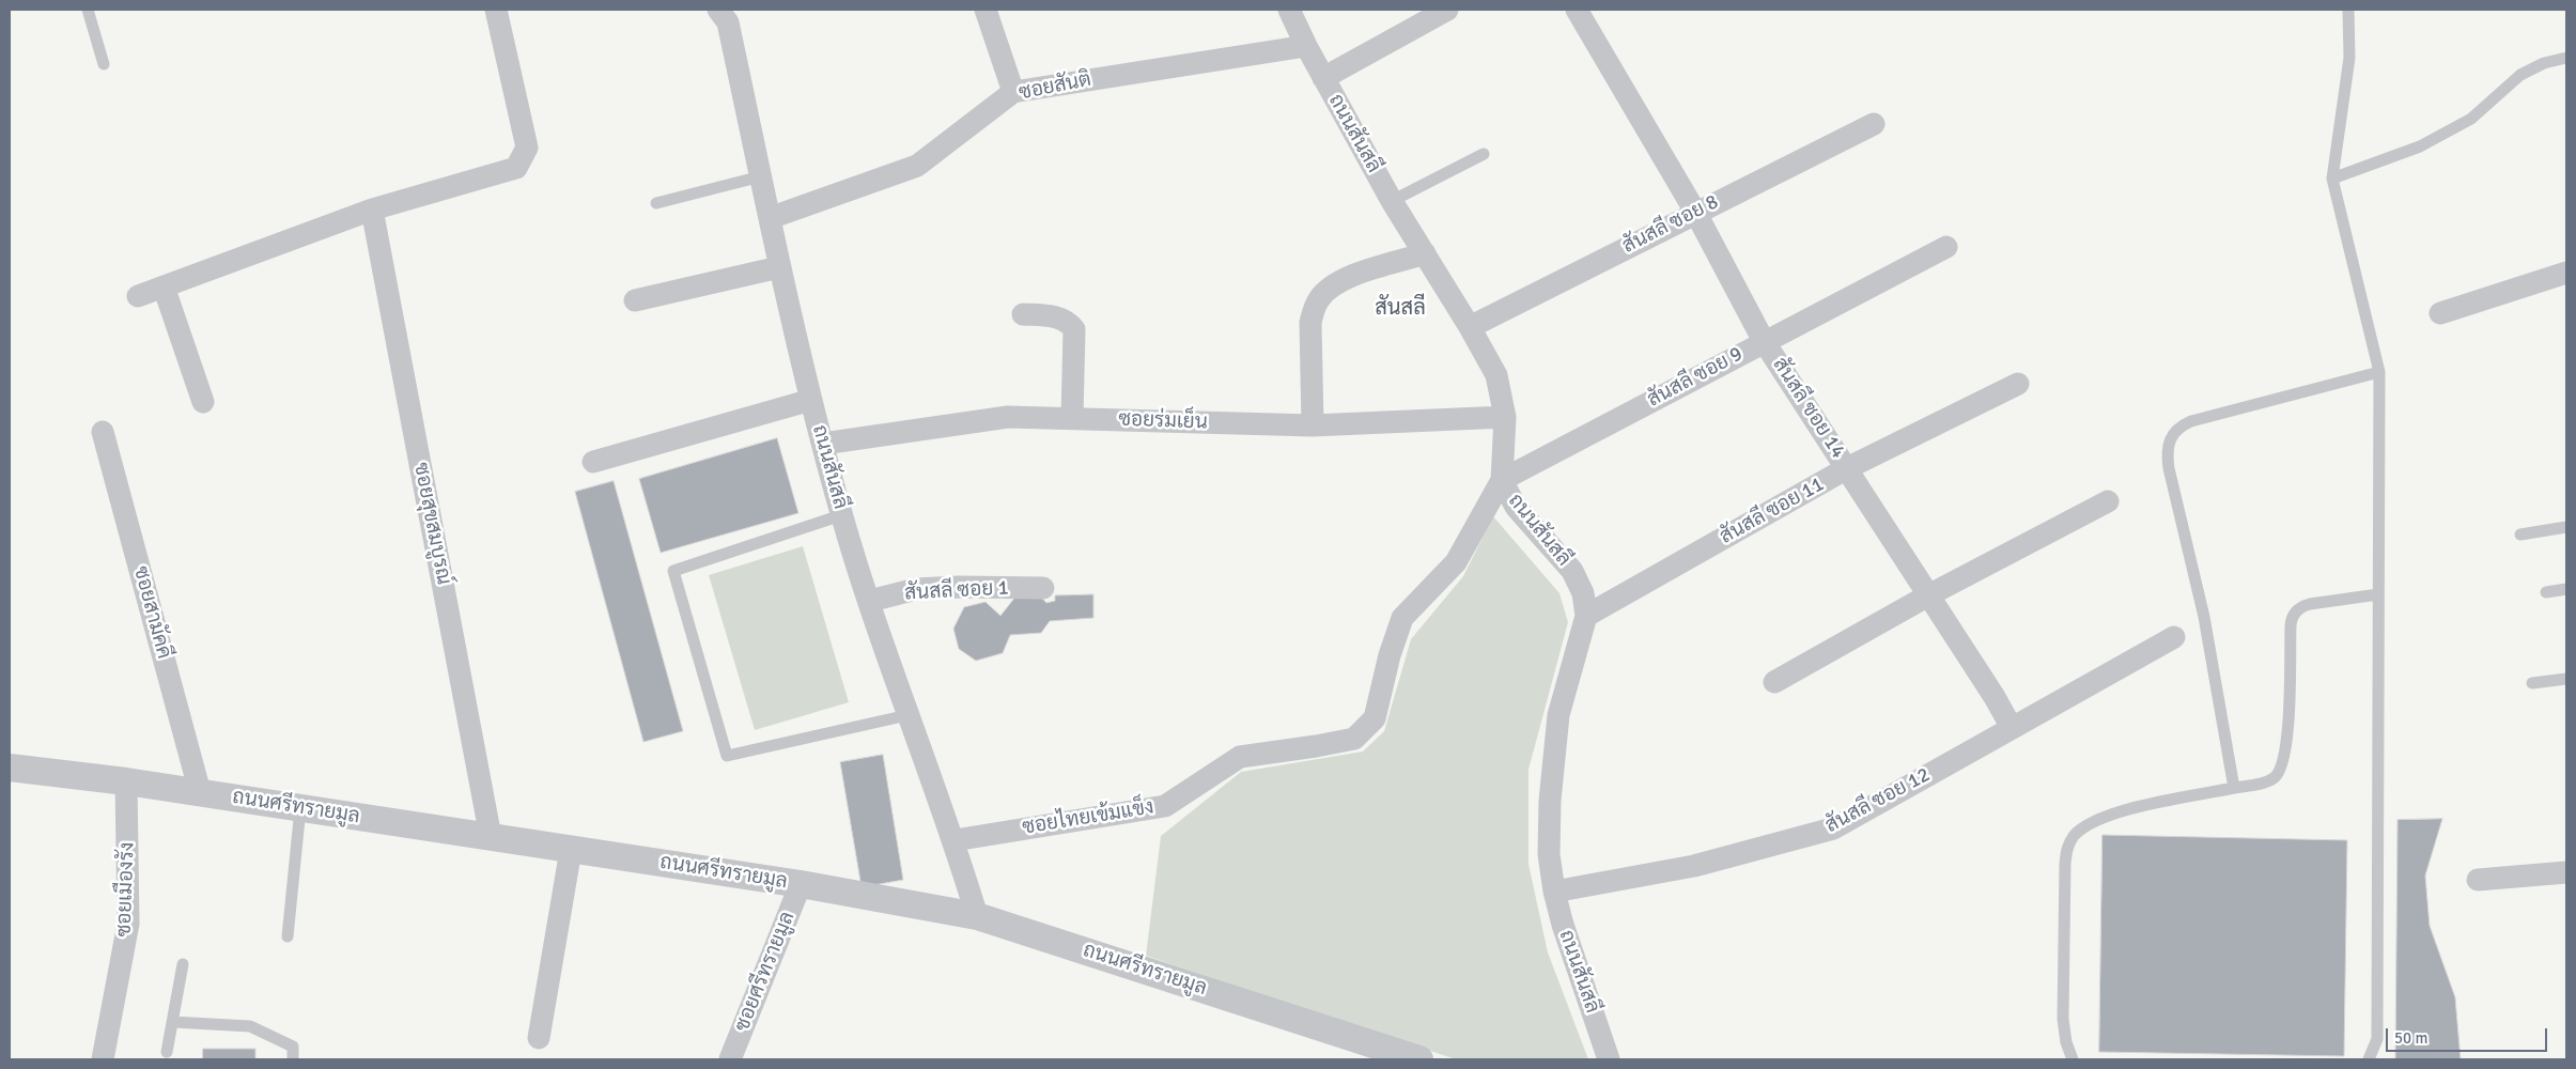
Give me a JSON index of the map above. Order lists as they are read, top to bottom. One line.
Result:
{"streets":{"street":["ซอยสันติ","ถนนสันสลี","สันสลี ซอย 8","สันสลี ซอย 9","สันสลี ซอย 14","ซอยร่มเย็น","สันสลี ซอย 11","ซอยสุขสมบูรณ์","สันสลี ซอย 1","ซอยสามัคคี","สันสลี ซอย 12","ถนนศรีทรายมูล","ซอยไทยเข้มแข็ง","ซอยเมืองรัง","ซอยศรีทรายมูล"]},"crossings":[["ซอยสันติ","ถนนสันสลี"],["ถนนสันสลี","สันสลี ซอย 8"],["ถนนสันสลี","สันสลี ซอย 9"],["ถนนสันสลี","ซอยร่มเย็น"],["ถนนสันสลี","สันสลี ซอย 11"],["ถนนสันสลี","สันสลี ซอย 1"],["ถนนสันสลี","สันสลี ซอย 12"],["ถนนสันสลี","ถนนศรีทรายมูล"],["ถนนสันสลี","ซอยไทยเข้มแข็ง"],["สันสลี ซอย 8","สันสลี ซอย 14"],["สันสลี ซอย 9","สันสลี ซอย 14"],["สันสลี ซอย 9","ซอยไทยเข้มแข็ง"],["สันสลี ซอย 14","สันสลี ซอย 11"],["สันสลี ซอย 14","สันสลี ซอย 12"],["ซอยสุขสมบูรณ์","ถนนศรีทรายมูล"],["ซอยสามัคคี","ถนนศรีทรายมูล"],["ถนนศรีทรายมูล","ซอยเมืองรัง"],["ถนนศรีทรายมูล","ซอยศรีทรายมูล"]],"districts":["สันสลี"],"scale_bar":"50 m"}
